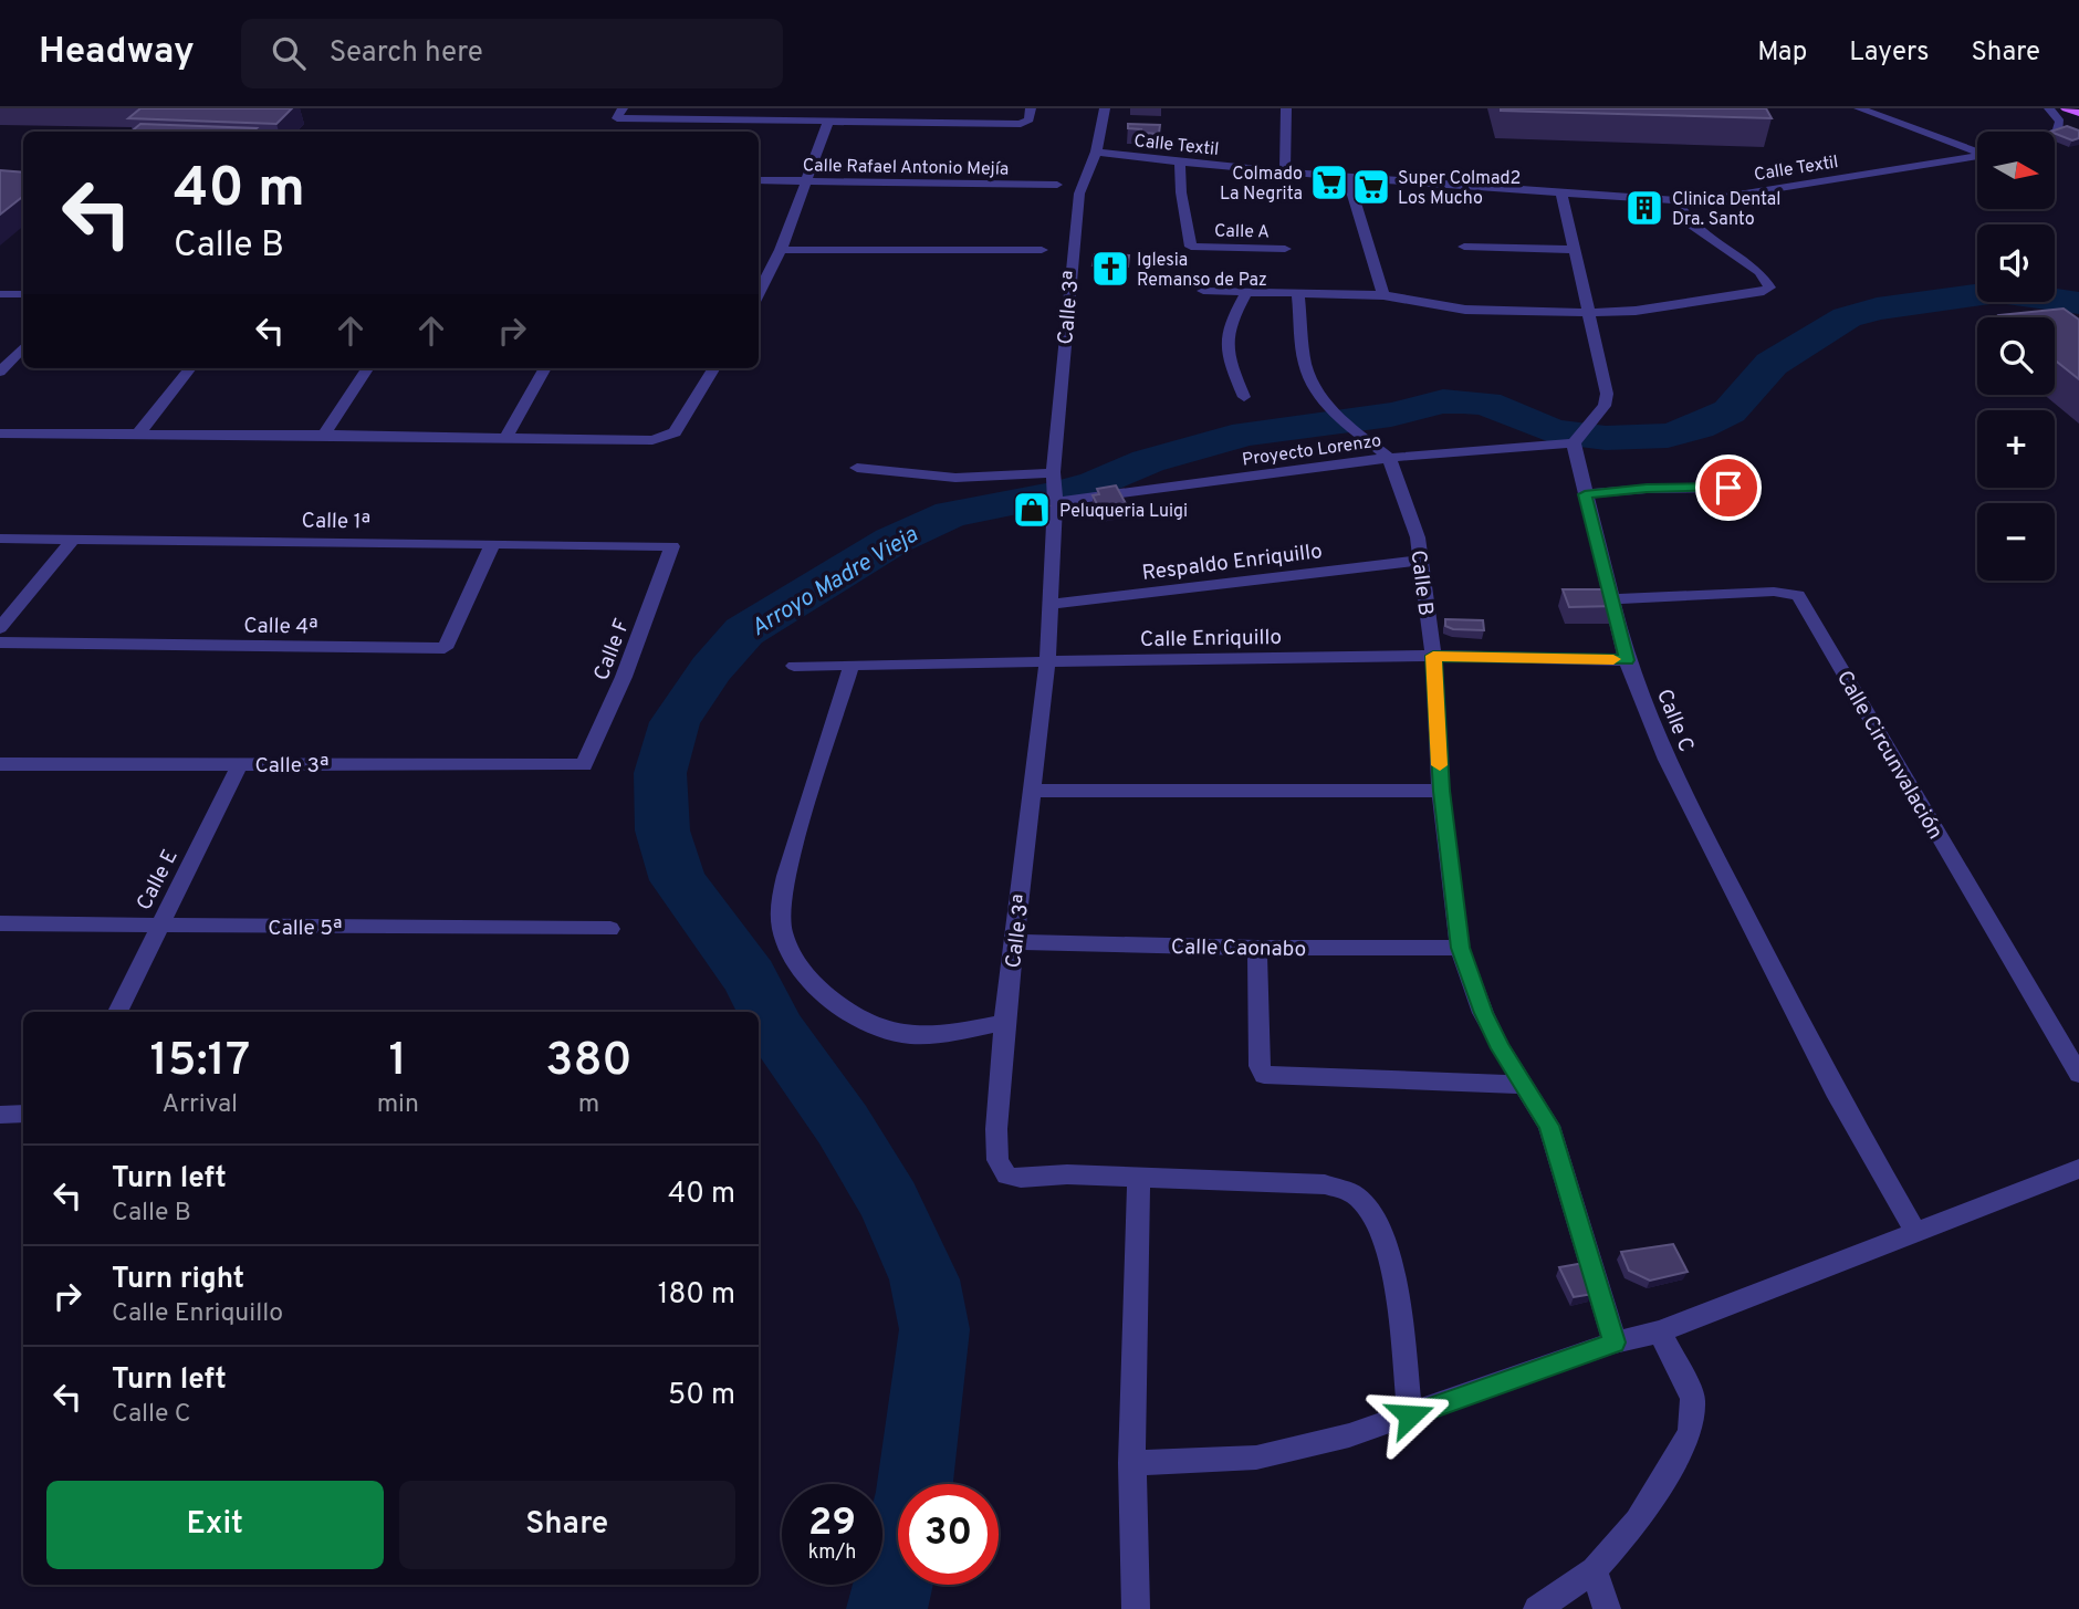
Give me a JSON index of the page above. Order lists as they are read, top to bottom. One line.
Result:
{"streets":{"street":["Calle Textil","Calle Rafael Antonio Mejía","Calle A","Calle 3ª","Proyecto Lorenzo","Calle 1ª","Respaldo Enriquillo","Calle B","Calle 4ª","Calle Enriquillo","Calle F","Calle C","Calle Circunvalación","Calle E","Calle 5ª","Calle Caonabo"]},"crossings":[["Calle Textil","Calle A"],["Calle Textil","Calle 3ª"],["Calle 3ª","Proyecto Lorenzo"],["Calle 3ª","Respaldo Enriquillo"],["Calle 3ª","Calle Enriquillo"],["Calle 3ª","Calle F"],["Calle 3ª","Calle E"],["Calle 3ª","Calle Caonabo"],["Proyecto Lorenzo","Calle B"],["Proyecto Lorenzo","Calle C"],["Calle 1ª","Calle 4ª"],["Calle 1ª","Calle F"],["Respaldo Enriquillo","Calle B"],["Calle B","Calle Enriquillo"],["Calle B","Calle Caonabo"],["Calle Enriquillo","Calle C"],["Calle C","Calle Circunvalación"],["Calle E","Calle 5ª"]],"water":["Arroyo Madre Vieja"],"places":{"supermarket":["Colmado La Negrita","Super Colmad2 Los Mucho"],"building":["Clinica Dental Dra. Santo"],"church":["Iglesia Remanso de Paz"],"shop":["Peluqueria Luigi"]},"north":"right","page":{"header":"Headway","search":"Search here","nav":["Map","Layers","Share"],"map_buttons":["+","−"],"turn":["40 m","Calle B"],"eta":["15:17","Arrival","1","min","380","m"],"list":[{"name":"Turn left","note":"Calle B","value":"40 m"},{"name":"Turn right","note":"Calle Enriquillo","value":"180 m"},{"name":"Turn left","note":"Calle C","value":"50 m"}],"buttons":["Exit","Share"],"speed":"29 km/h","limit":"30"}}
